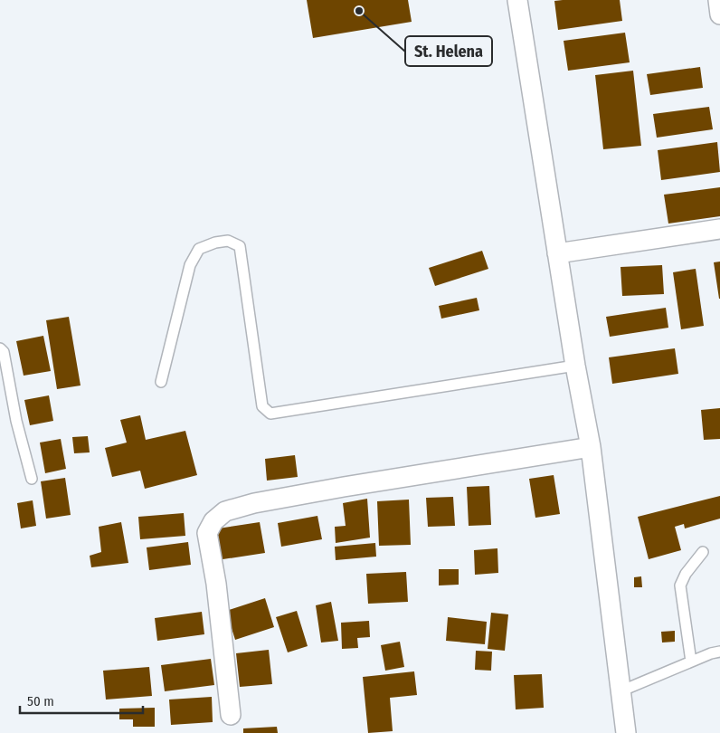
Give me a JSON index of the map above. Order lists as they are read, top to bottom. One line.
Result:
{"places":["St. Helena"],"scale_bar":"50 m"}
